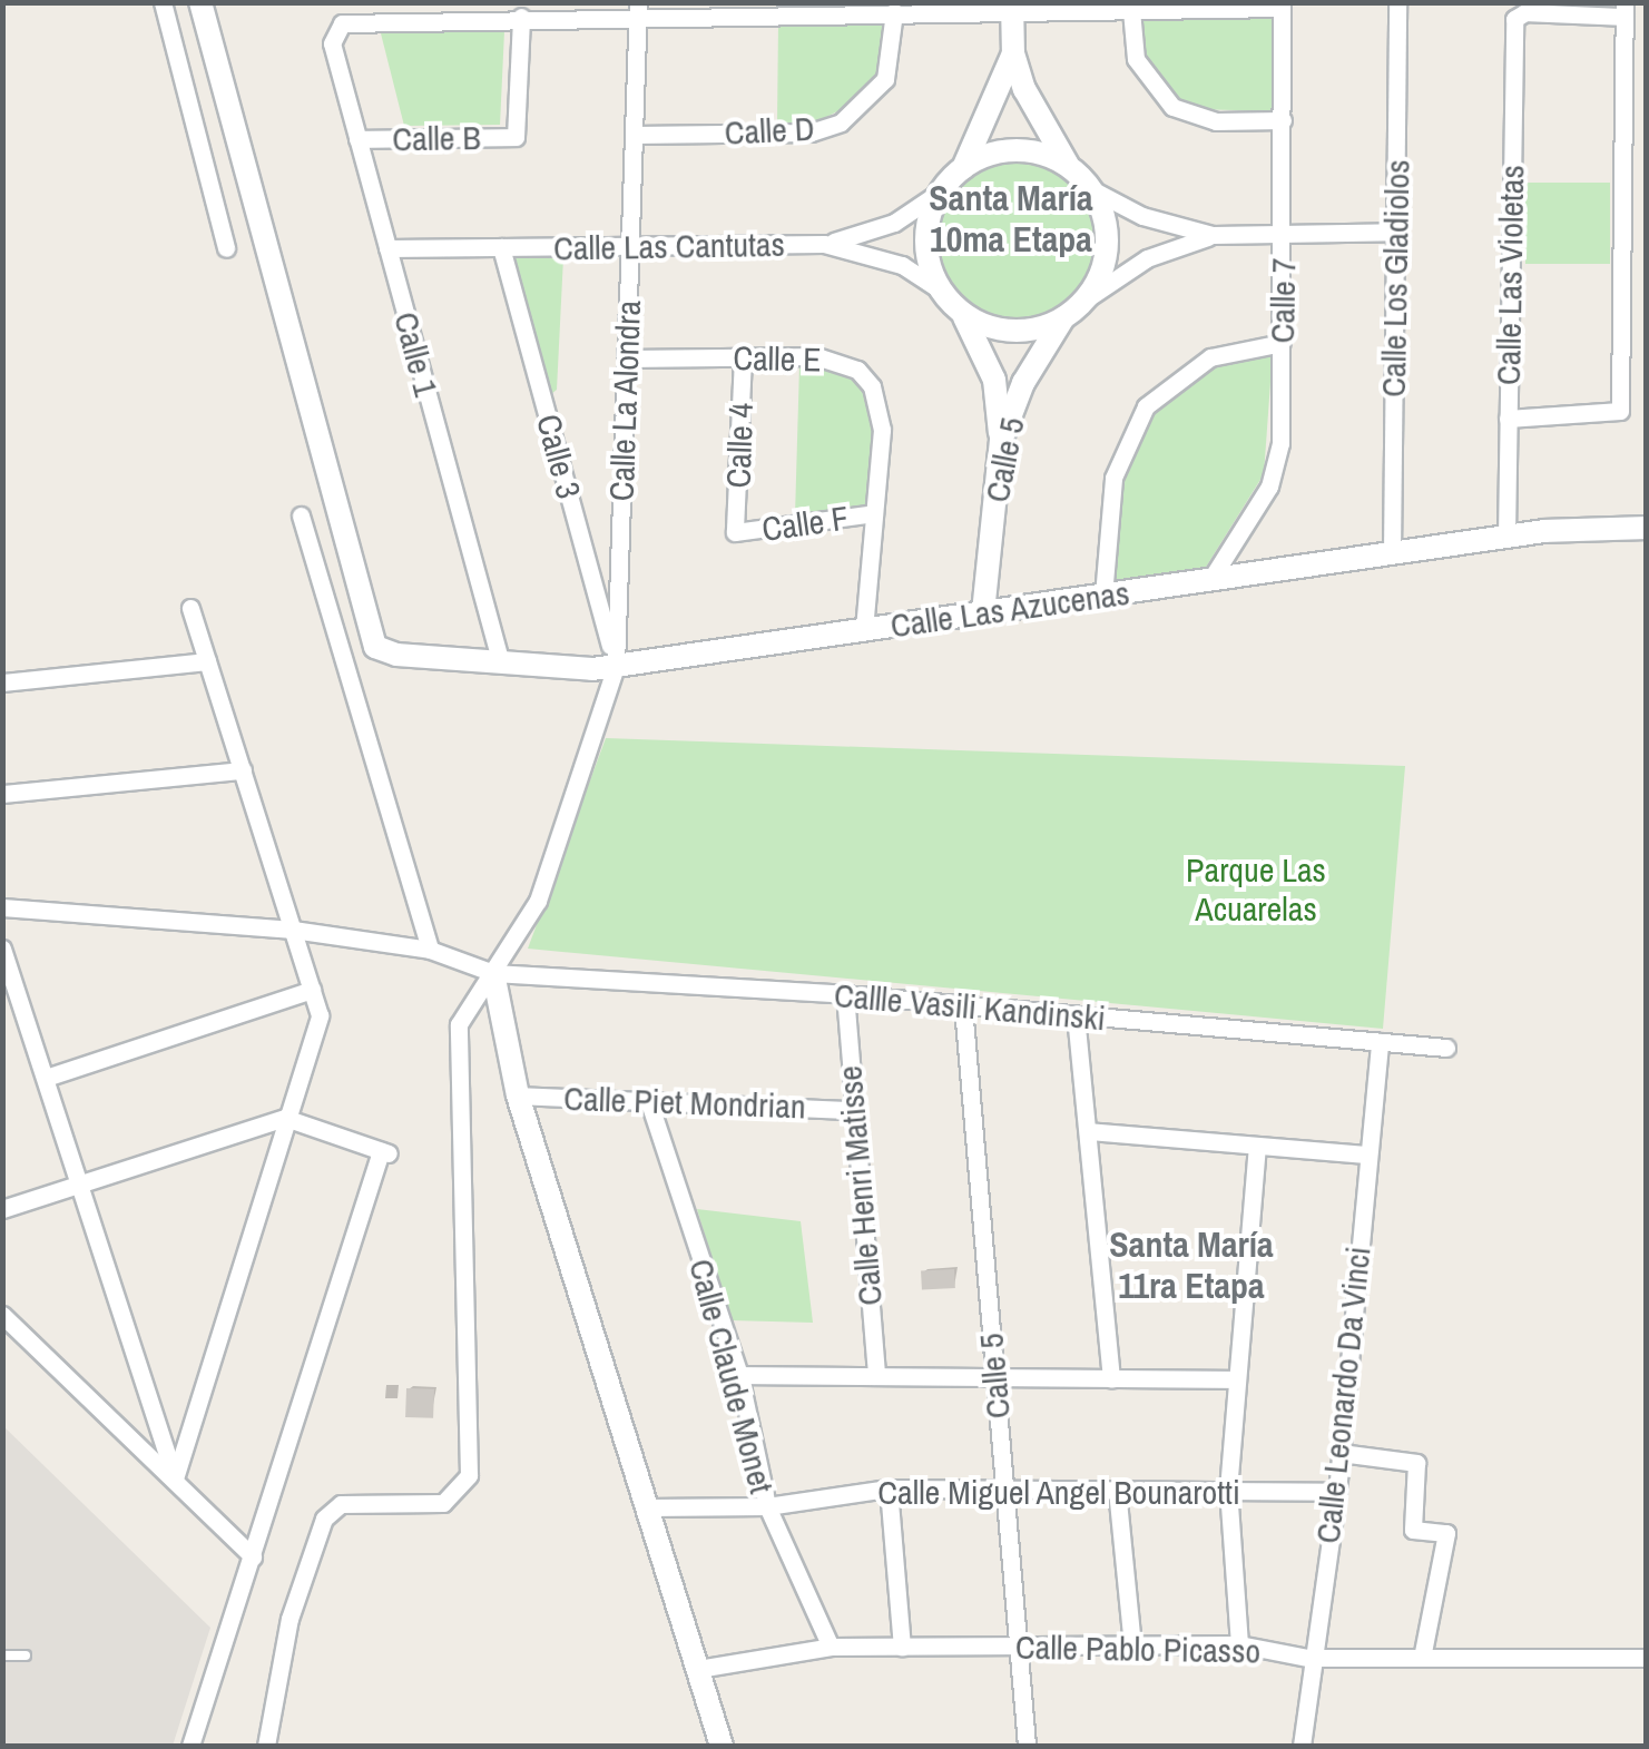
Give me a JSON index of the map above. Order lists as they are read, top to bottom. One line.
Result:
{"streets":{"street":["Calle D","Calle B","Calle Las Cantutas","Calle Las Violetas","Calle Los Gladiolos","Calle 7","Calle 1","Calle E","Calle La Alondra","Calle 4","Calle 3","Calle 5","Calle F","Calle Las Azucenas","Callle Vasili Kandinski","Calle Piet Mondrian","Calle Henri Matisse","Calle Claude Monet","Calle Leonardo Da Vinci","Calle Miguel Angel Bounarotti","Calle Pablo Picasso"]},"crossings":[["Calle D","Calle La Alondra"],["Calle B","Calle 1"],["Calle Las Cantutas","Calle 1"],["Calle Las Cantutas","Calle La Alondra"],["Calle Las Cantutas","Calle 3"],["Calle Las Cantutas","Calle 5"],["Calle Las Violetas","Calle Las Azucenas"],["Calle Los Gladiolos","Calle Las Azucenas"],["Calle 7","Calle Las Azucenas"],["Calle 1","Calle Las Azucenas"],["Calle E","Calle La Alondra"],["Calle E","Calle 4"],["Calle E","Calle F"],["Calle E","Calle Las Azucenas"],["Calle La Alondra","Calle 3"],["Calle La Alondra","Calle Las Azucenas"],["Calle La Alondra","Callle Vasili Kandinski"],["Calle 4","Calle F"],["Calle 3","Calle Las Azucenas"],["Calle 5","Calle Las Azucenas"],["Calle 5","Callle Vasili Kandinski"],["Calle 5","Calle Miguel Angel Bounarotti"],["Calle 5","Calle Pablo Picasso"],["Callle Vasili Kandinski","Calle Henri Matisse"],["Callle Vasili Kandinski","Calle Leonardo Da Vinci"],["Calle Piet Mondrian","Calle Henri Matisse"],["Calle Piet Mondrian","Calle Claude Monet"],["Calle Claude Monet","Calle Miguel Angel Bounarotti"],["Calle Claude Monet","Calle Pablo Picasso"],["Calle Leonardo Da Vinci","Calle Miguel Angel Bounarotti"],["Calle Leonardo Da Vinci","Calle Pablo Picasso"]],"districts":["Santa María 10ma Etapa","Santa María 11ra Etapa"],"parks":["Parque Las Acuarelas"]}
